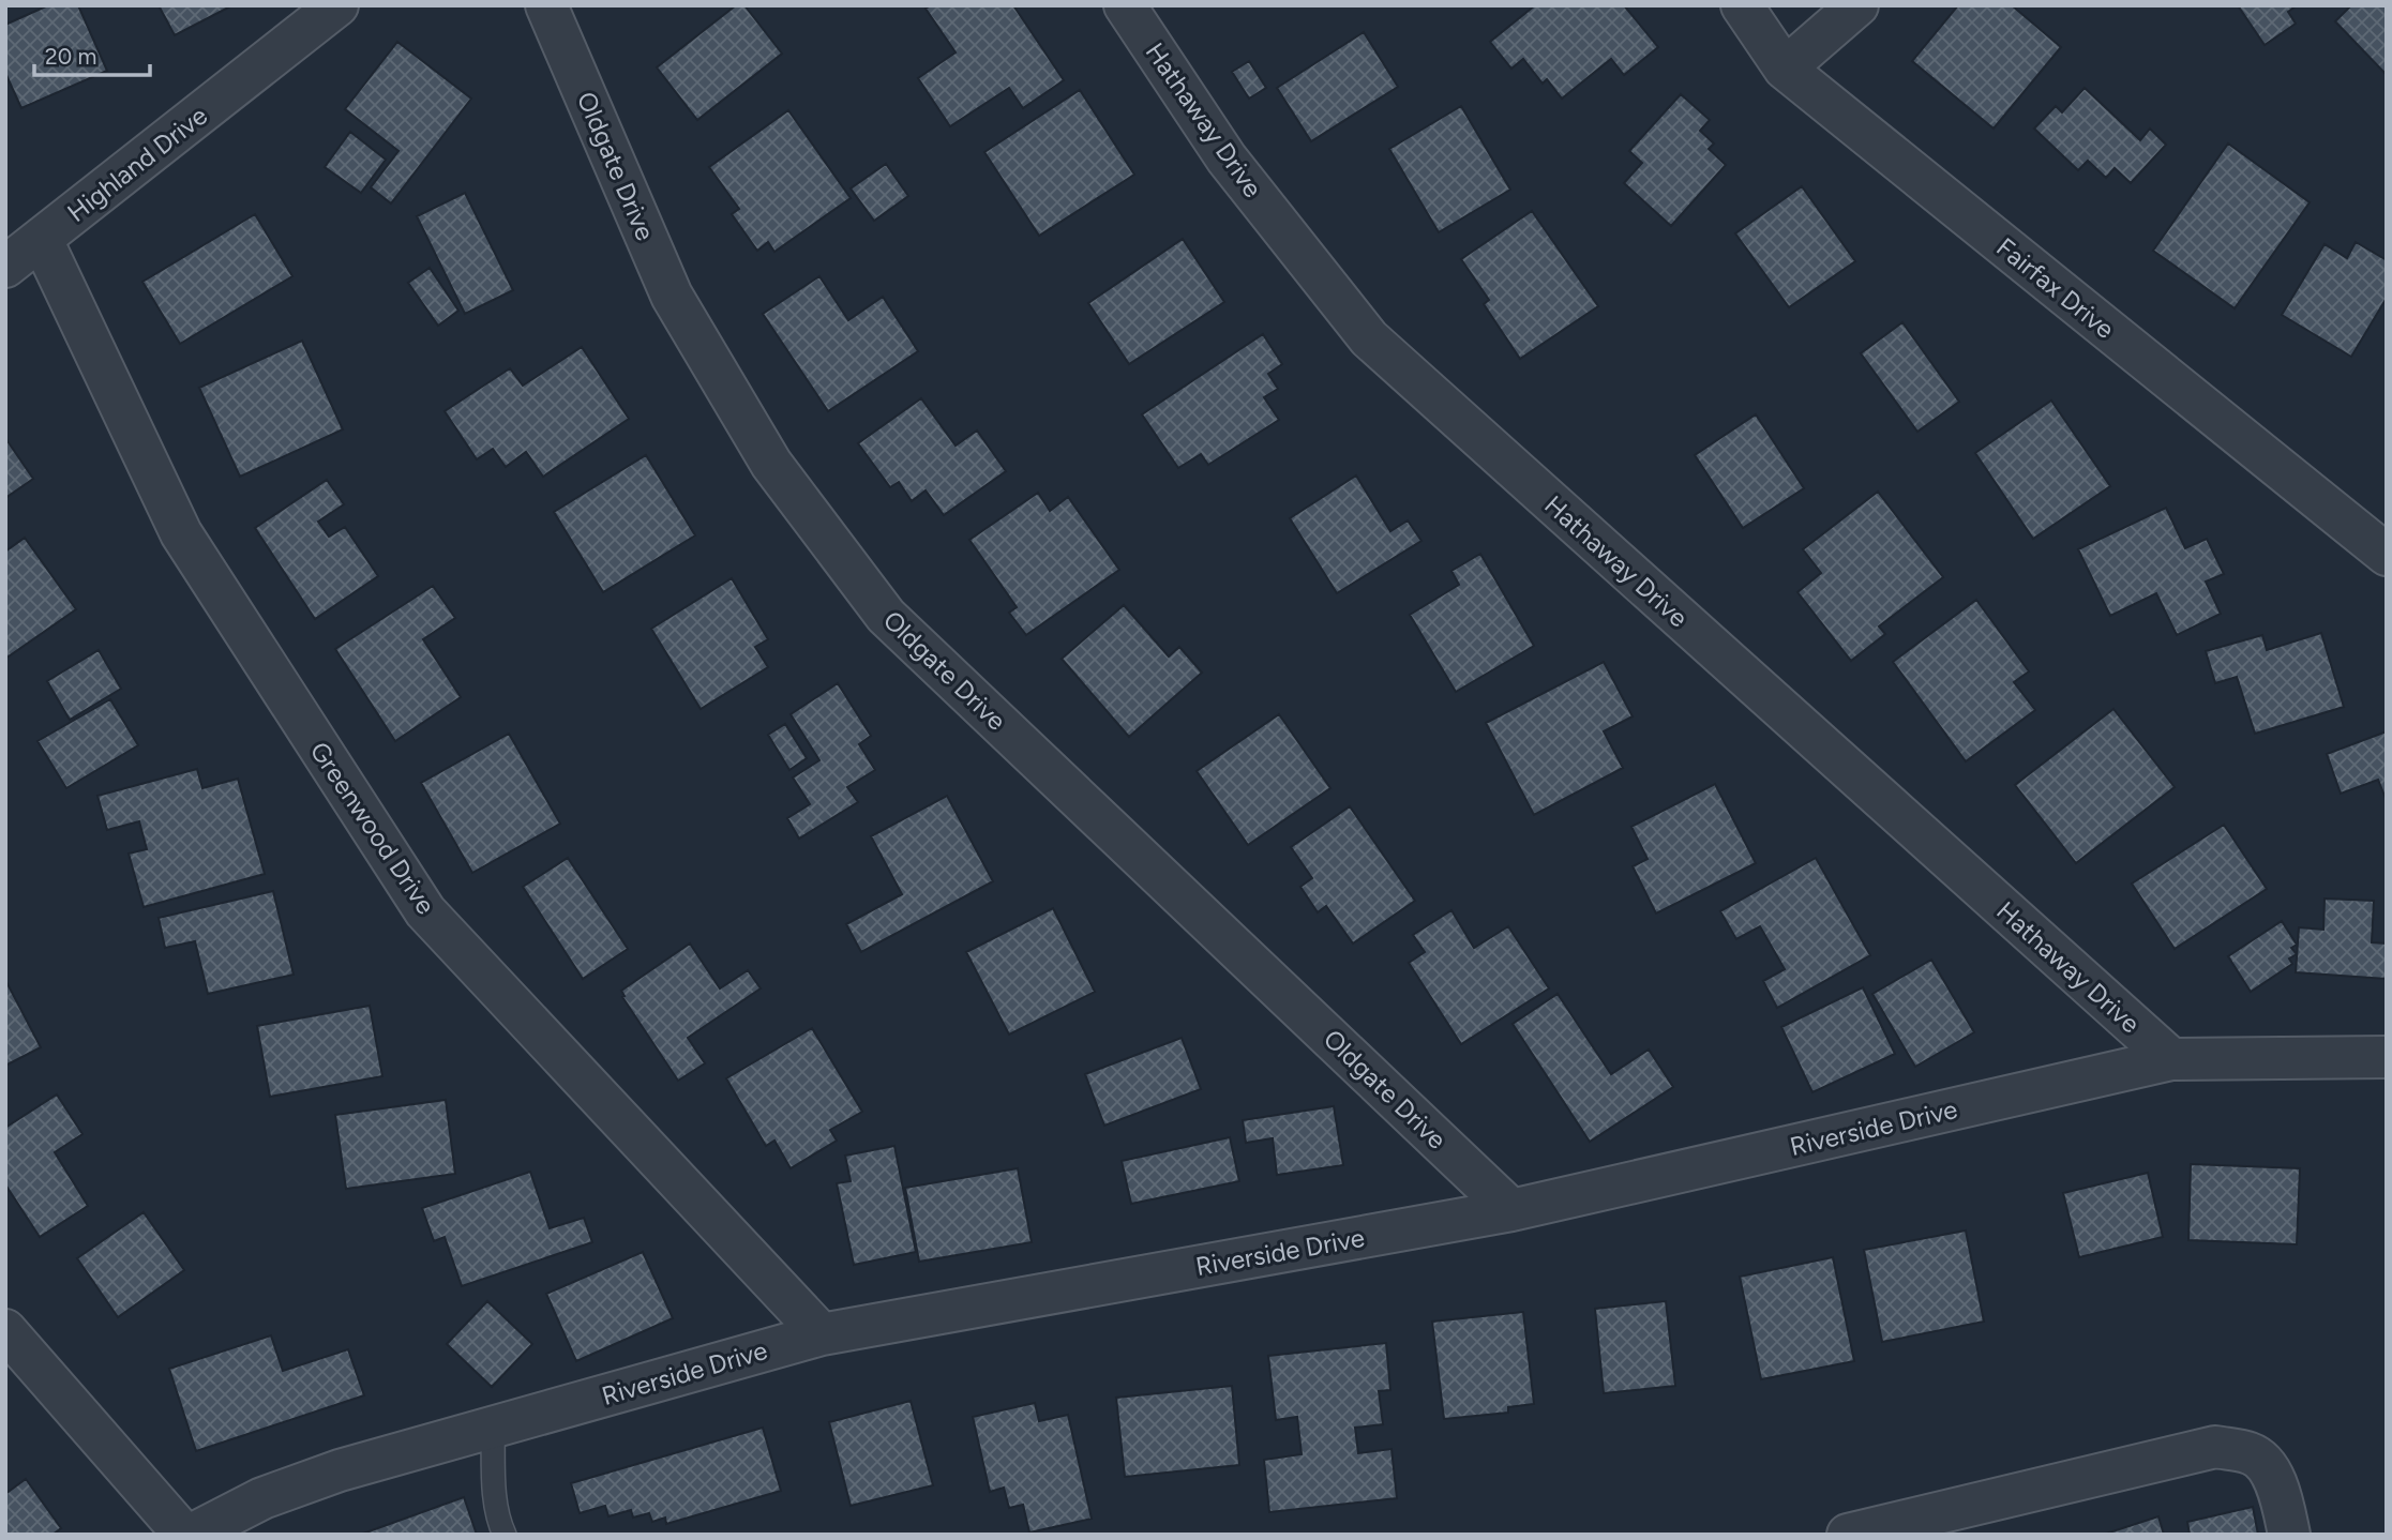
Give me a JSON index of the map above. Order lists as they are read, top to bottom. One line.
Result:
{"streets":{"street":["Hathaway Drive","Highland Drive","Oldgate Drive","Fairfax Drive","Greenwood Drive","Riverside Drive"]},"crossings":[["Hathaway Drive","Riverside Drive"],["Highland Drive","Greenwood Drive"],["Oldgate Drive","Riverside Drive"],["Greenwood Drive","Riverside Drive"]],"scale_bar":"20 m"}
